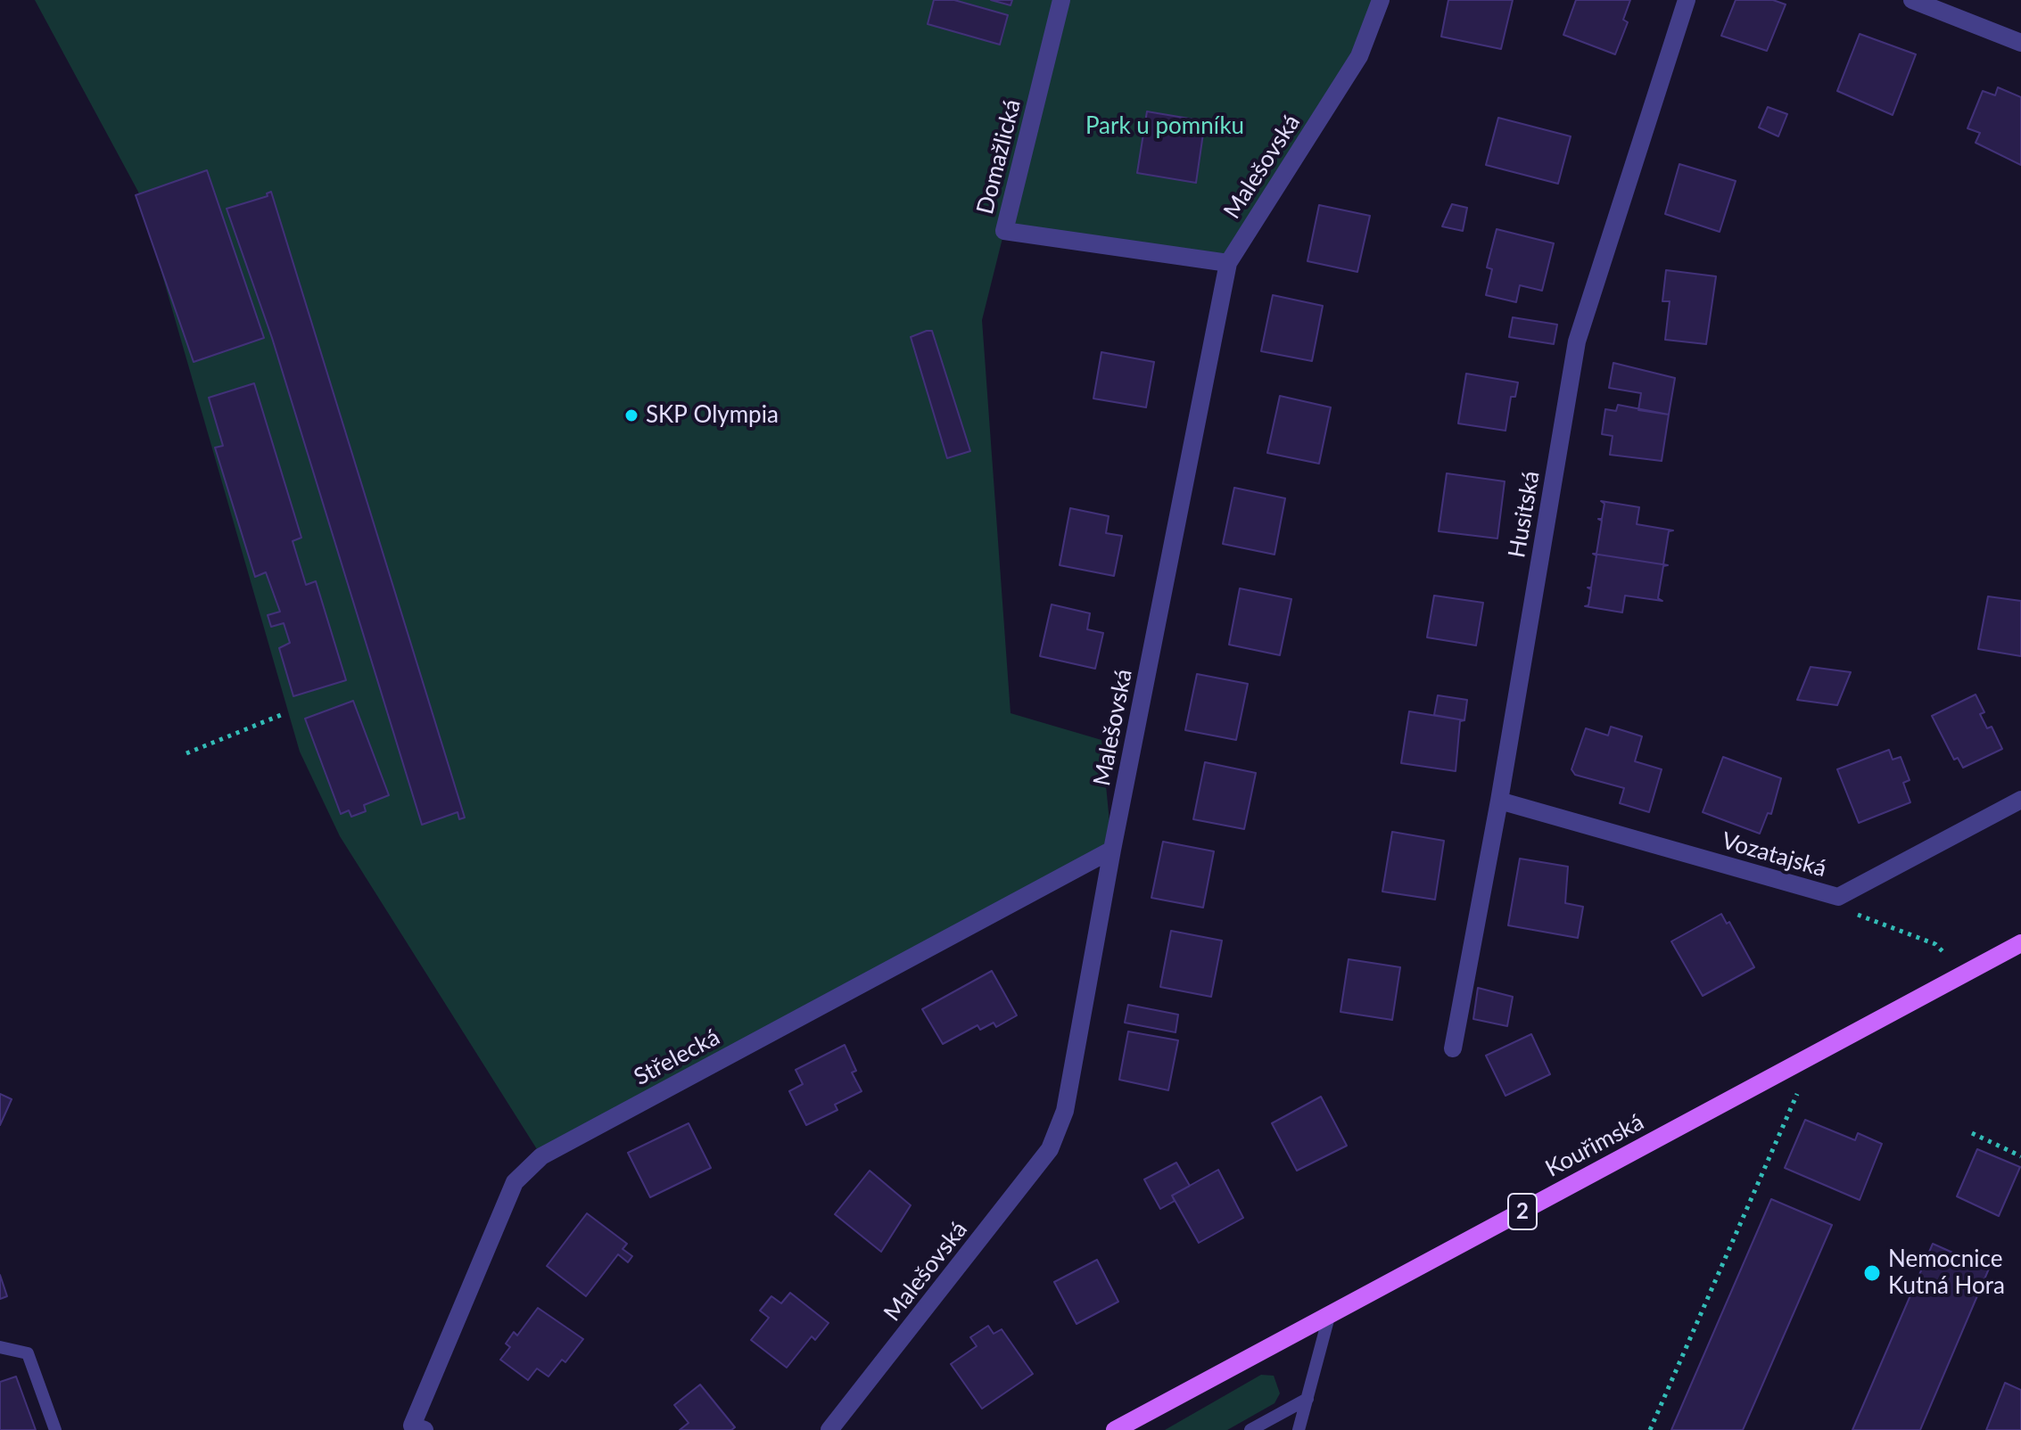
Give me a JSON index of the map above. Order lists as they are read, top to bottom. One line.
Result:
{"streets":{"main road":["Kouřimská","2"],"street":["Domažlická","Malešovská","Husitská","Vozatajská","Střelecká"]},"crossings":[["Domažlická","Malešovská"],["Malešovská","Střelecká"],["Husitská","Vozatajská"]],"parks":["Park u pomníku"],"places":["SKP Olympia","Nemocnice Kutná Hora"]}
